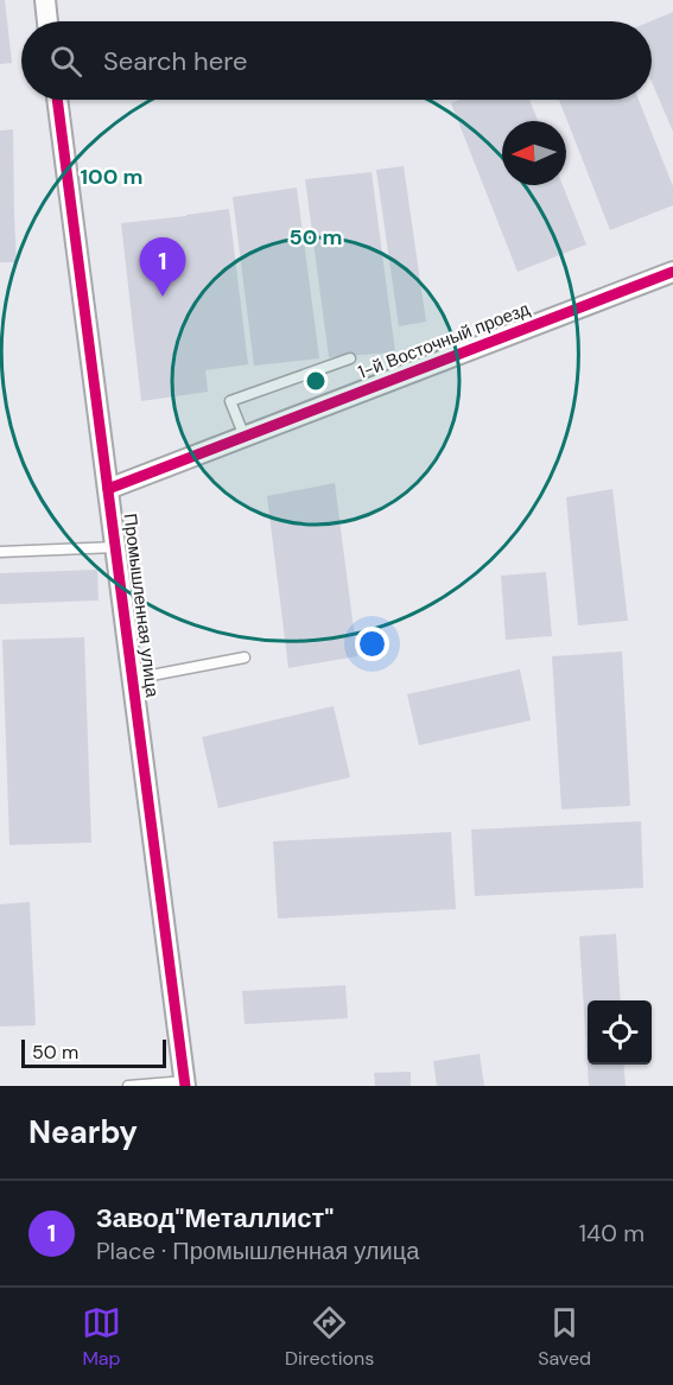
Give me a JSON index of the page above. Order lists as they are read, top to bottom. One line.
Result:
{"streets":{"street":["1-й Восточный проезд","Промышленная улица"]},"crossings":[["1-й Восточный проезд","Промышленная улица"]],"scale_bar":"50 m","north":"left","page":{"search":"Search here","pins":"1","scale":"50 m","heading":"Nearby","list":[{"mark":"1","name":"Завод\"Металлист\"","note":"Place · Промышленная улица","value":"140 m"}],"nav":["Map","Directions","Saved"]},"rings":["100 m","50 m"]}
